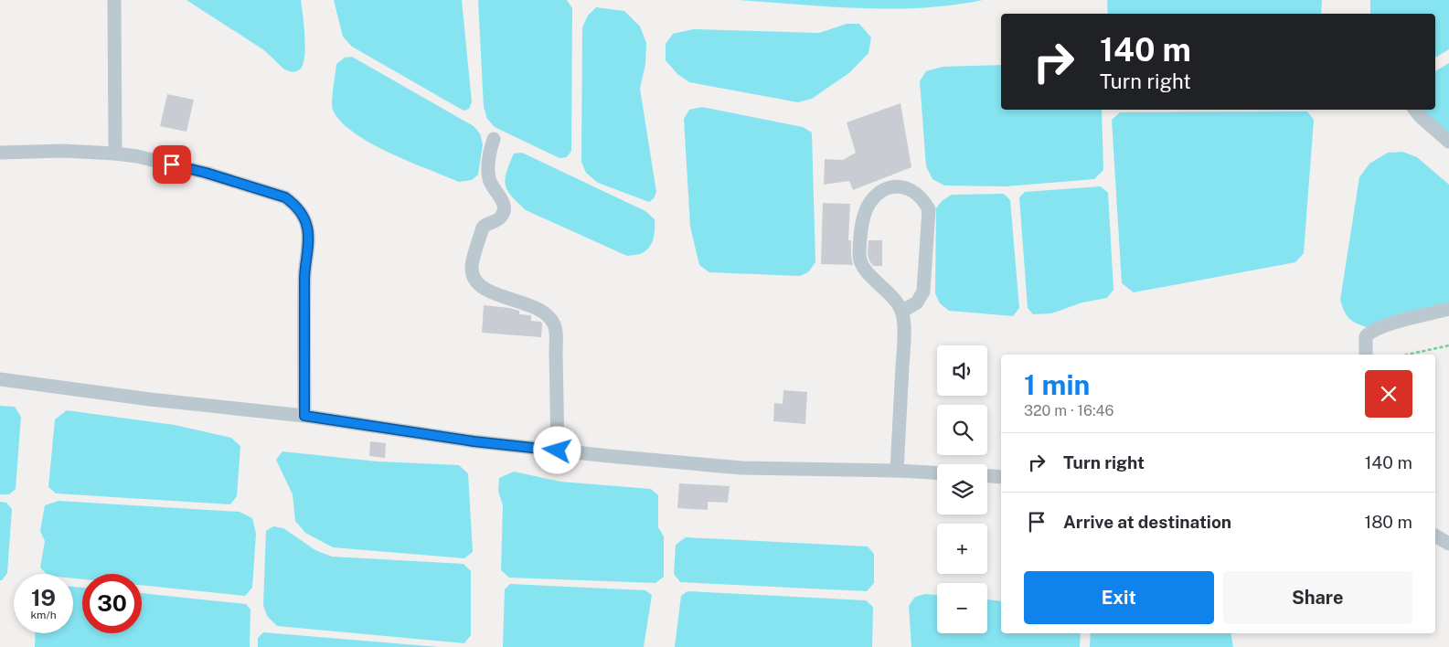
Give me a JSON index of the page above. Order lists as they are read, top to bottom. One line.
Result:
{"page":{"turn":["140 m","Turn right"],"map_buttons":["+","−"],"heading":["1 min","320 m · 16:46"],"list":[{"name":"Turn right","value":"140 m"},{"name":"Arrive at destination","value":"180 m"}],"buttons":["Exit","Share"],"speed":"19 km/h","limit":"30"}}
